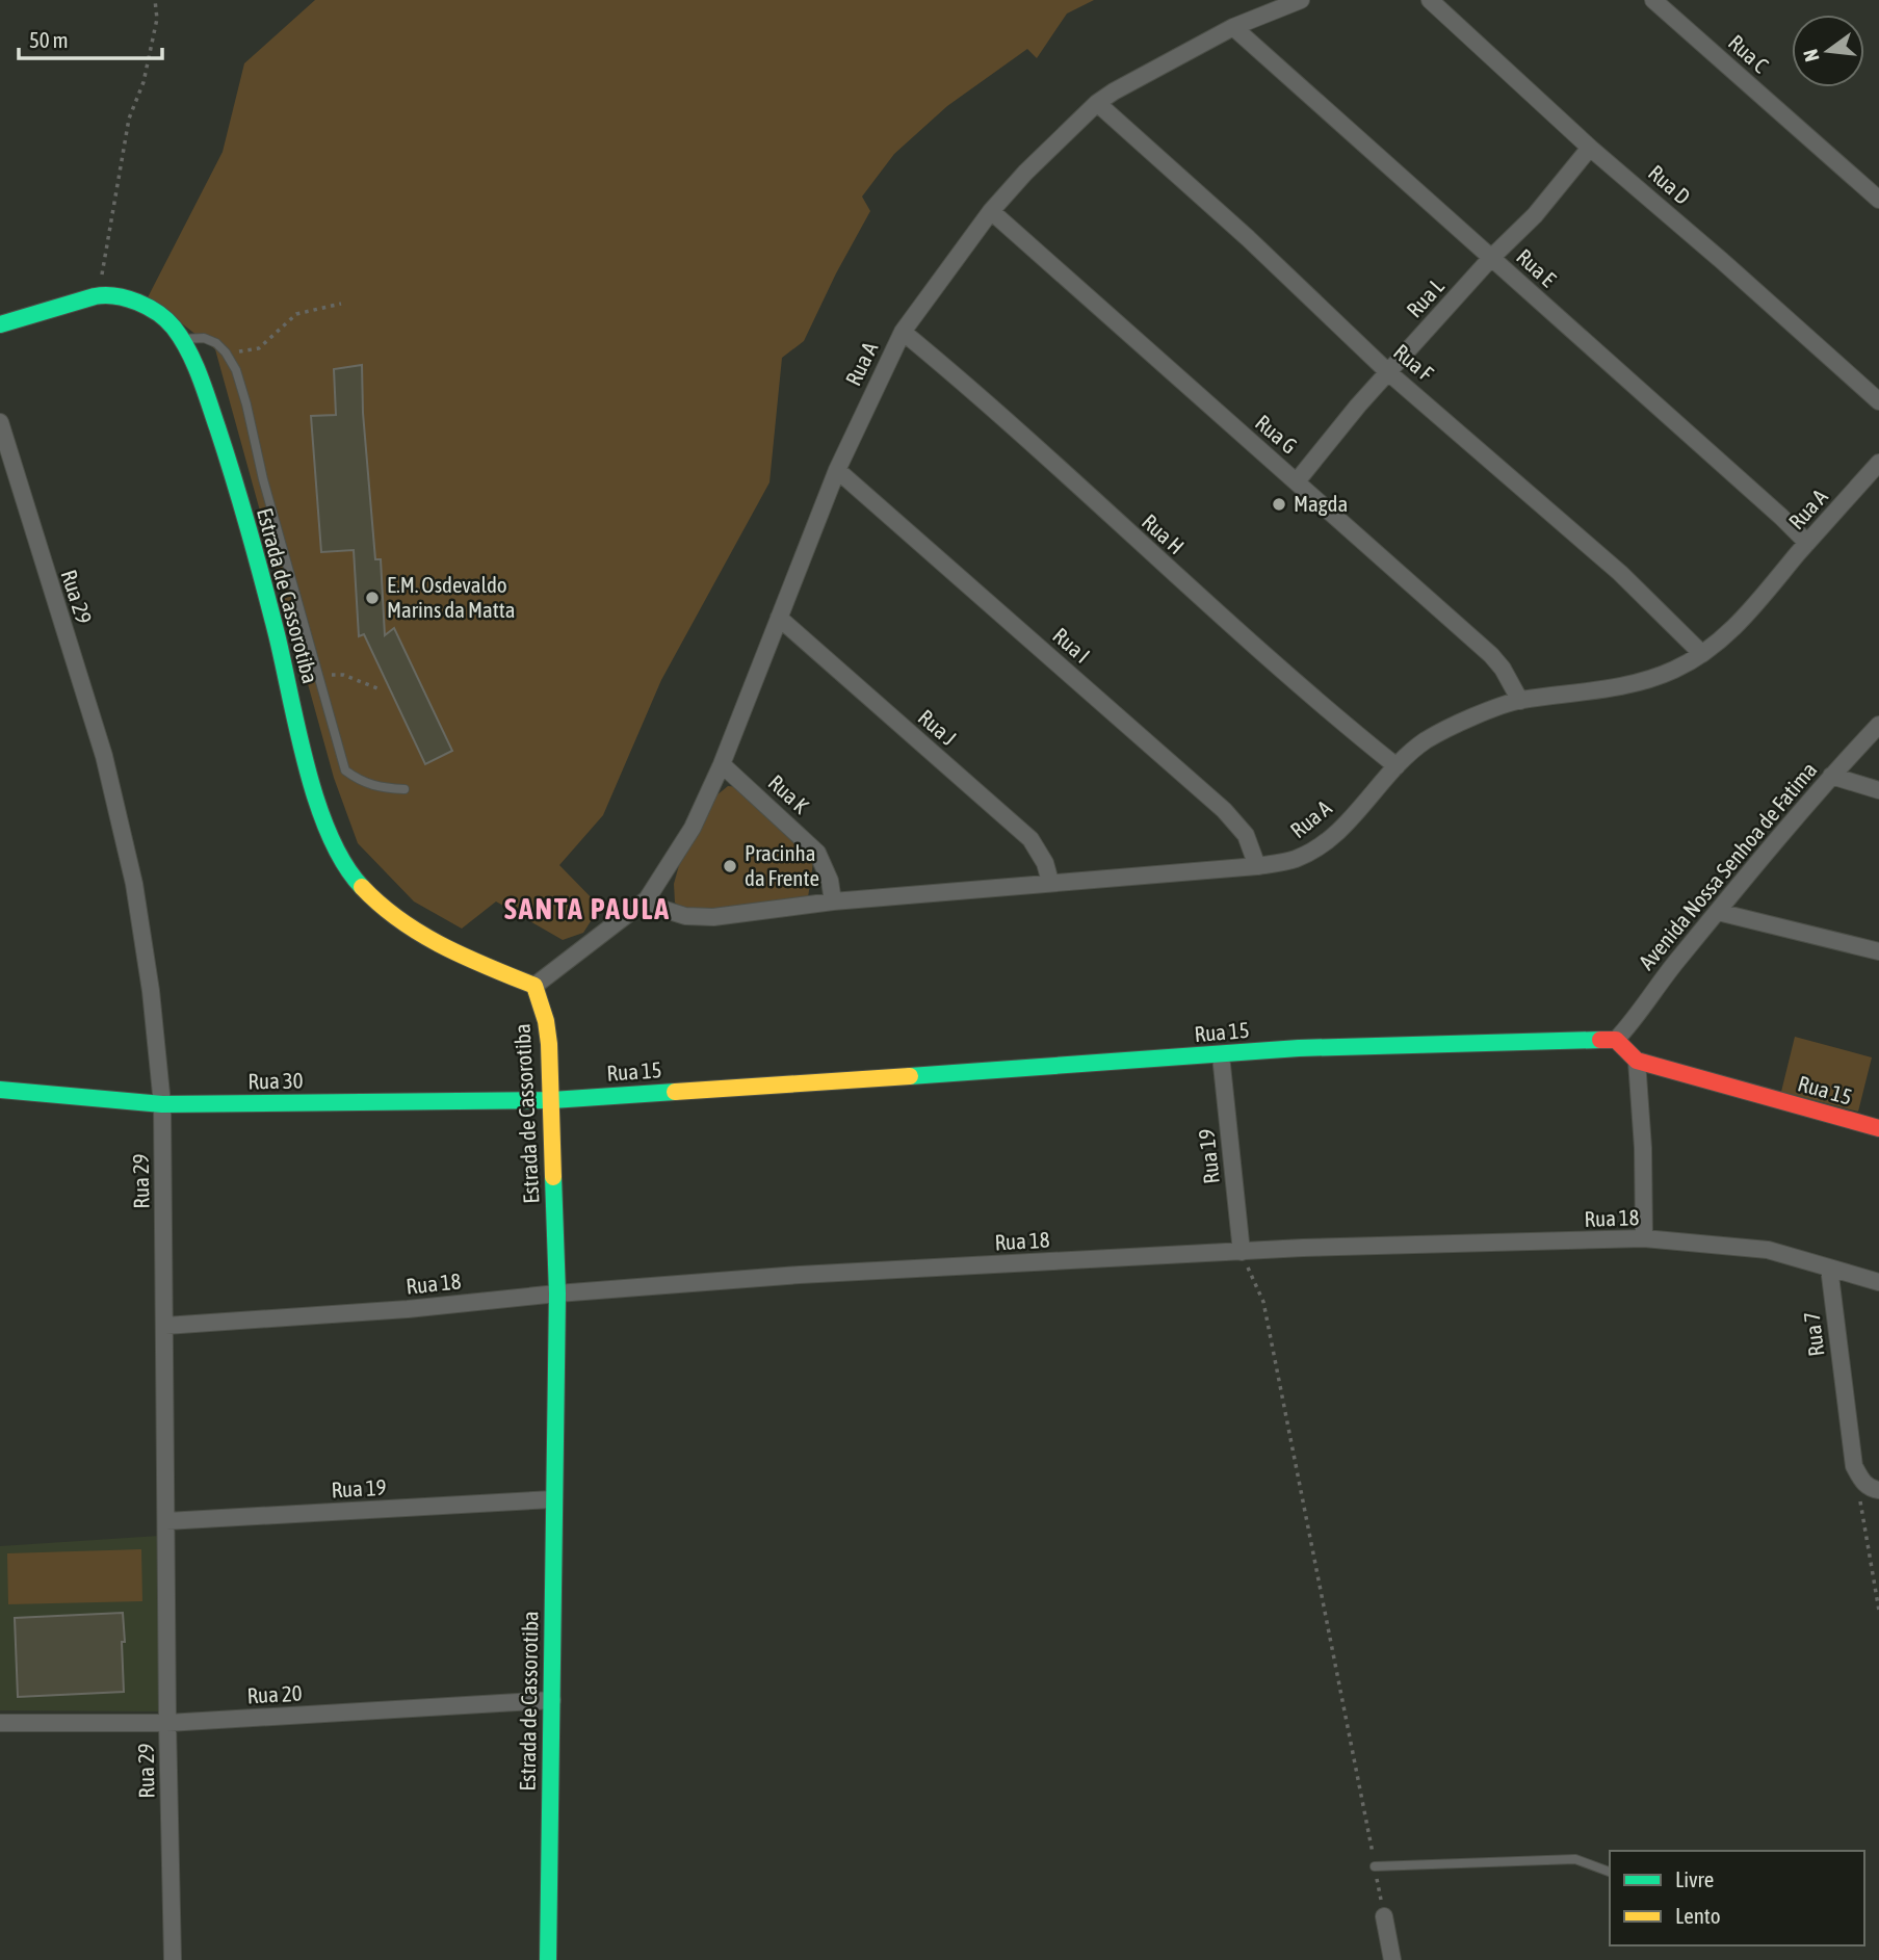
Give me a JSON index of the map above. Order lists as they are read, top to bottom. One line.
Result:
{"streets":{"main road":["Estrada de Cassorotiba","Rua 15","Rua 30"],"street":["Rua C","Rua D","Rua E","Rua L","Rua F","Rua A","Rua G","Rua H","Rua 29","Rua I","Rua J","Rua K","Avenida Nossa Senhoa de Fatima","Rua 19","Rua 18","Rua 7","Rua 20"]},"crossings":[["Rua D","Rua L"],["Rua E","Rua L"],["Rua E","Rua A"],["Rua L","Rua F"],["Rua L","Rua G"],["Rua F","Rua A"],["Rua A","Rua G"],["Rua A","Rua H"],["Rua A","Estrada de Cassorotiba"],["Rua A","Rua I"],["Rua A","Rua J"],["Rua A","Rua K"],["Estrada de Cassorotiba","Rua 15"],["Estrada de Cassorotiba","Rua 30"],["Estrada de Cassorotiba","Rua 19"],["Estrada de Cassorotiba","Rua 18"],["Estrada de Cassorotiba","Rua 20"],["Rua 29","Rua 30"],["Rua 29","Rua 19"],["Rua 29","Rua 18"],["Rua 29","Rua 20"],["Avenida Nossa Senhoa de Fatima","Rua 15"],["Rua 15","Rua 30"],["Rua 15","Rua 19"],["Rua 19","Rua 18"],["Rua 18","Rua 7"]],"districts":["SANTA PAULA"],"places":["Magda","E.M. Osdevaldo Marins da Matta","Pracinha da Frente"],"legend":["Livre","Lento"],"scale_bar":"50 m","north":"left"}
